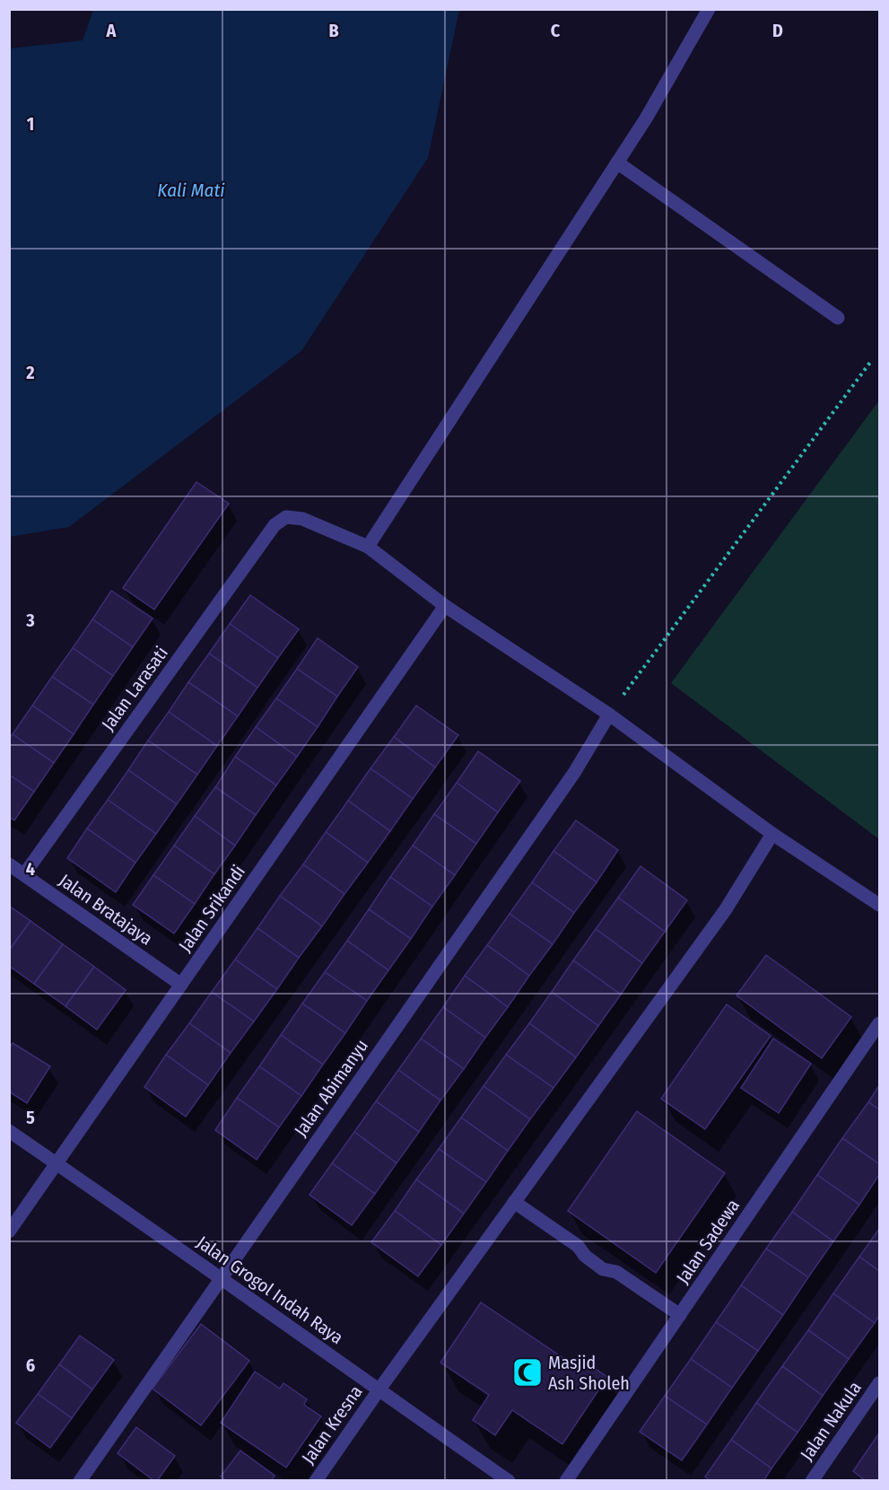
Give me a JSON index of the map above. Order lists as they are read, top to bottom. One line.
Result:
{"streets":{"street":["Jalan Larasati","Jalan Srikandi","Jalan Bratajaya","Jalan Abimanyu","Jalan Sadewa","Jalan Grogol Indah Raya","Jalan Nakula","Jalan Kresna"]},"crossings":[["Jalan Larasati","Jalan Bratajaya"],["Jalan Srikandi","Jalan Bratajaya"],["Jalan Srikandi","Jalan Grogol Indah Raya"],["Jalan Abimanyu","Jalan Grogol Indah Raya"],["Jalan Grogol Indah Raya","Jalan Kresna"]],"water":["Kali Mati"],"places":{"mosque":["Masjid Ash Sholeh"]},"grid":{"columns":["A","B","C","D"],"rows":["1","2","3","4","5","6"]}}
